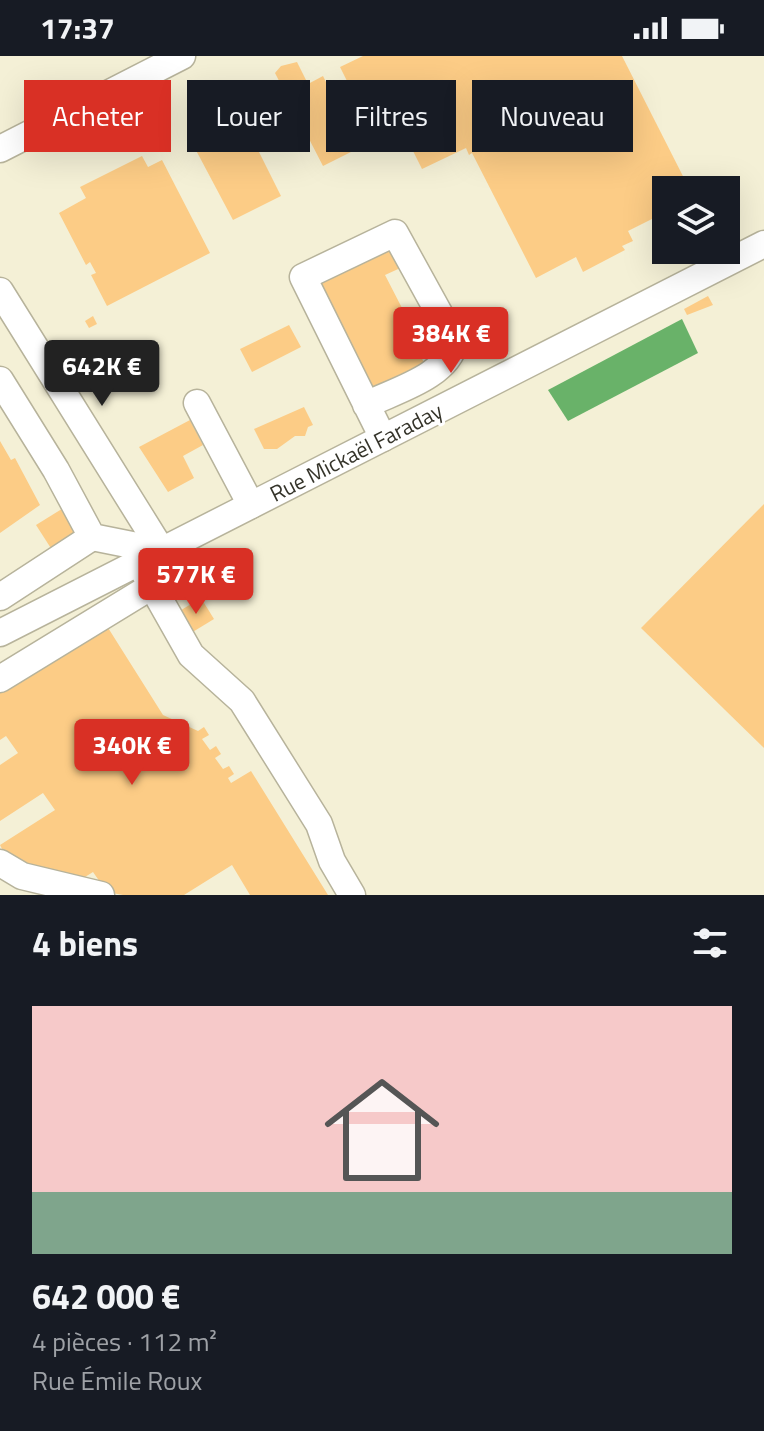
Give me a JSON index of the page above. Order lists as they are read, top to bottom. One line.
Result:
{"streets":{"street":["Rue Mickaël Faraday"]},"page":{"status":"17:37","chip":["Acheter","Louer","Filtres","Nouveau"],"price":["384K €","642K €","577K €","340K €"],"heading":"4 biens","list":[{"name":"642 000 €","note":"4 pièces · 112 m² · Rue Émile Roux"}]}}
